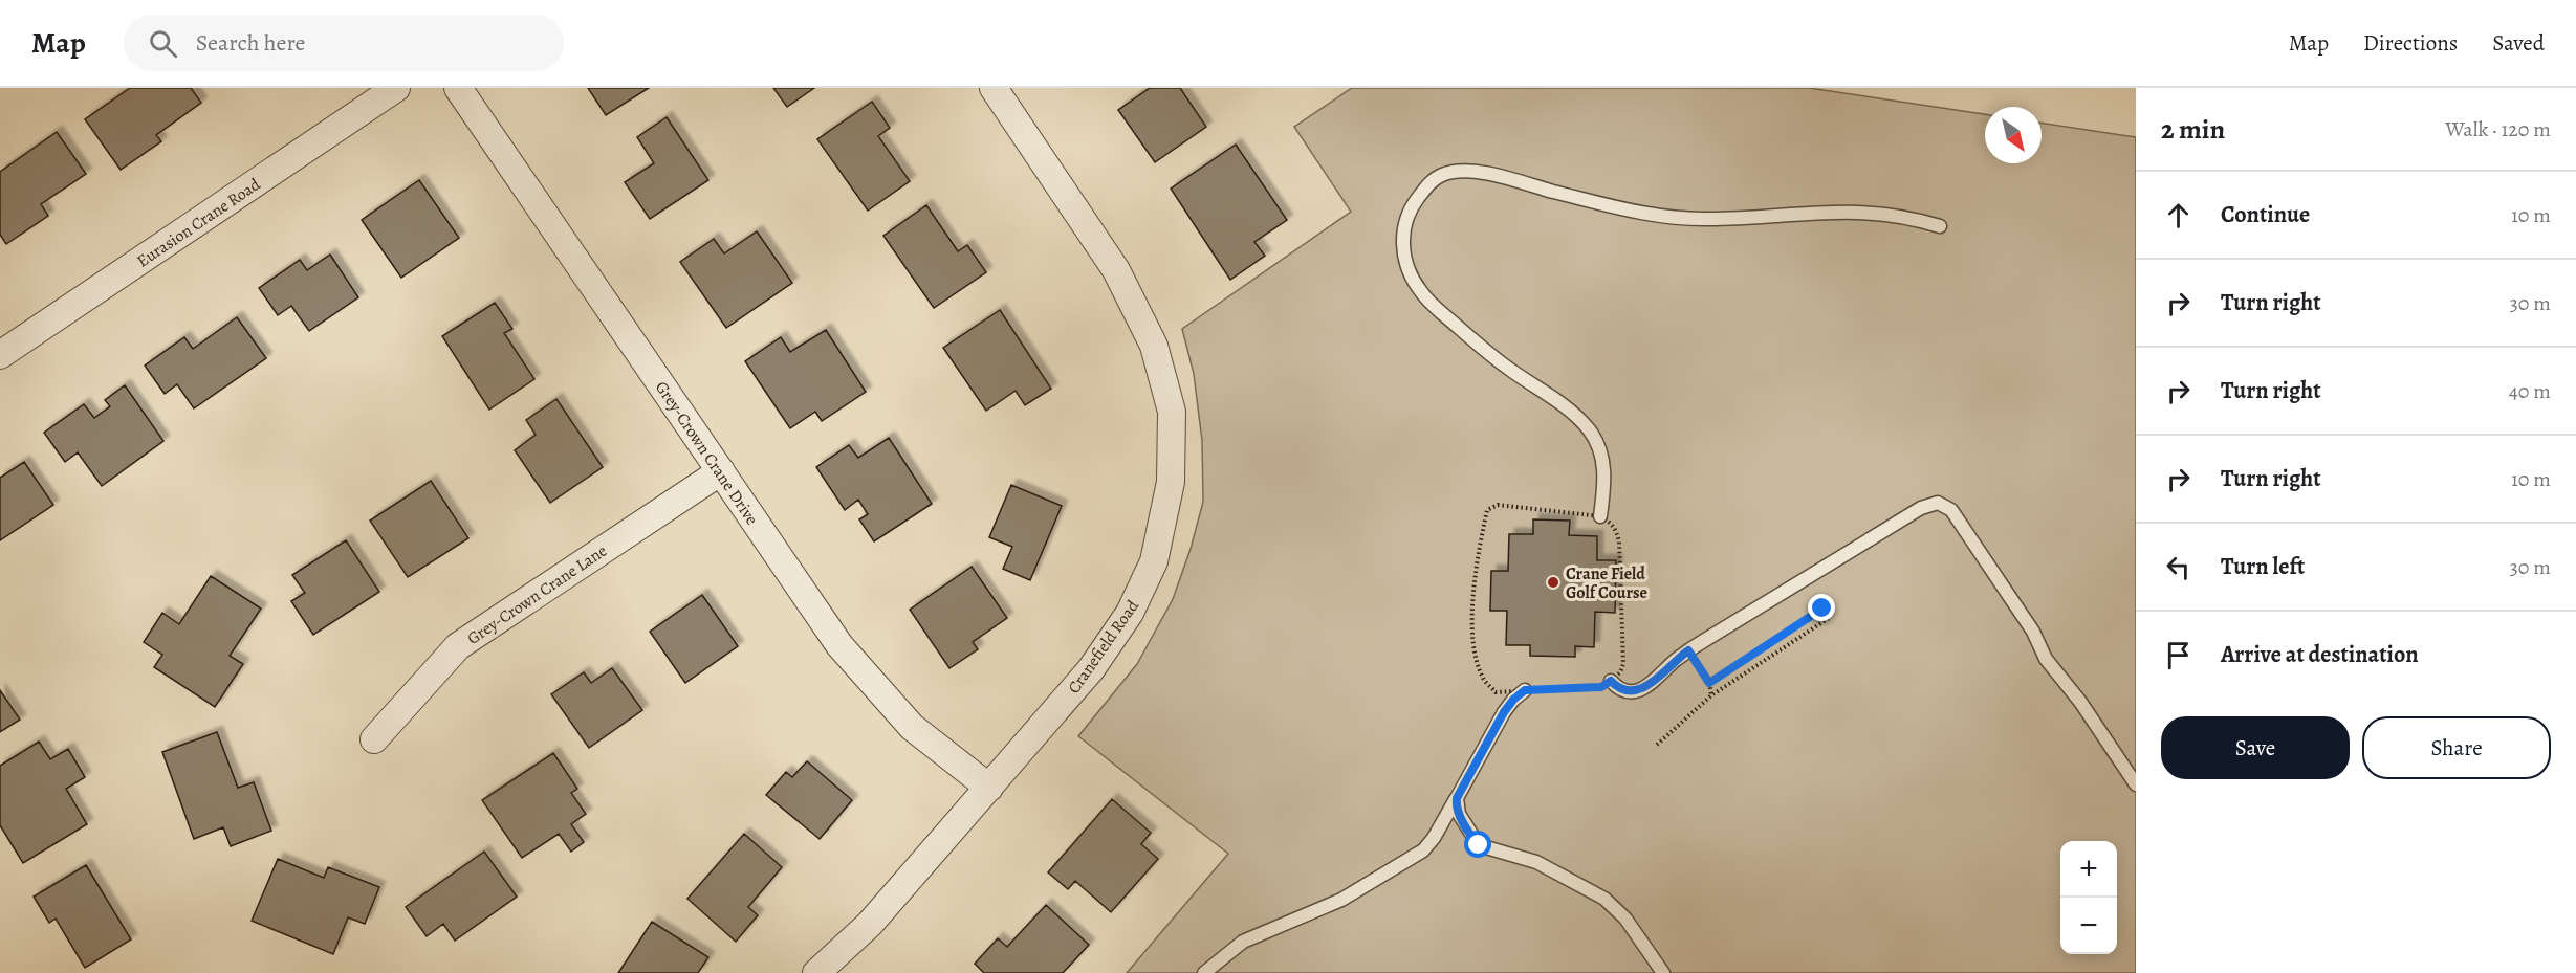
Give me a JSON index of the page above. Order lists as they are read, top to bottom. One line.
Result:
{"streets":{"street":["Eurasion Crane Road","Grey-Crown Crane Drive","Grey-Crown Crane Lane","Cranefield Road"]},"crossings":[["Grey-Crown Crane Drive","Grey-Crown Crane Lane"],["Grey-Crown Crane Drive","Cranefield Road"]],"places":["Crane Field Golf Course"],"north":"bottom right","page":{"header":"Map","search":"Search here","nav":["Map","Directions","Saved"],"heading":["2 min","Walk · 120 m"],"list":[["Continue","10 m"],["Turn right","30 m"],["Turn right","40 m"],["Turn right","10 m"],["Turn left","30 m"],"Arrive at destination"],"buttons":["Save","Share"],"map_buttons":["+","−"]}}
